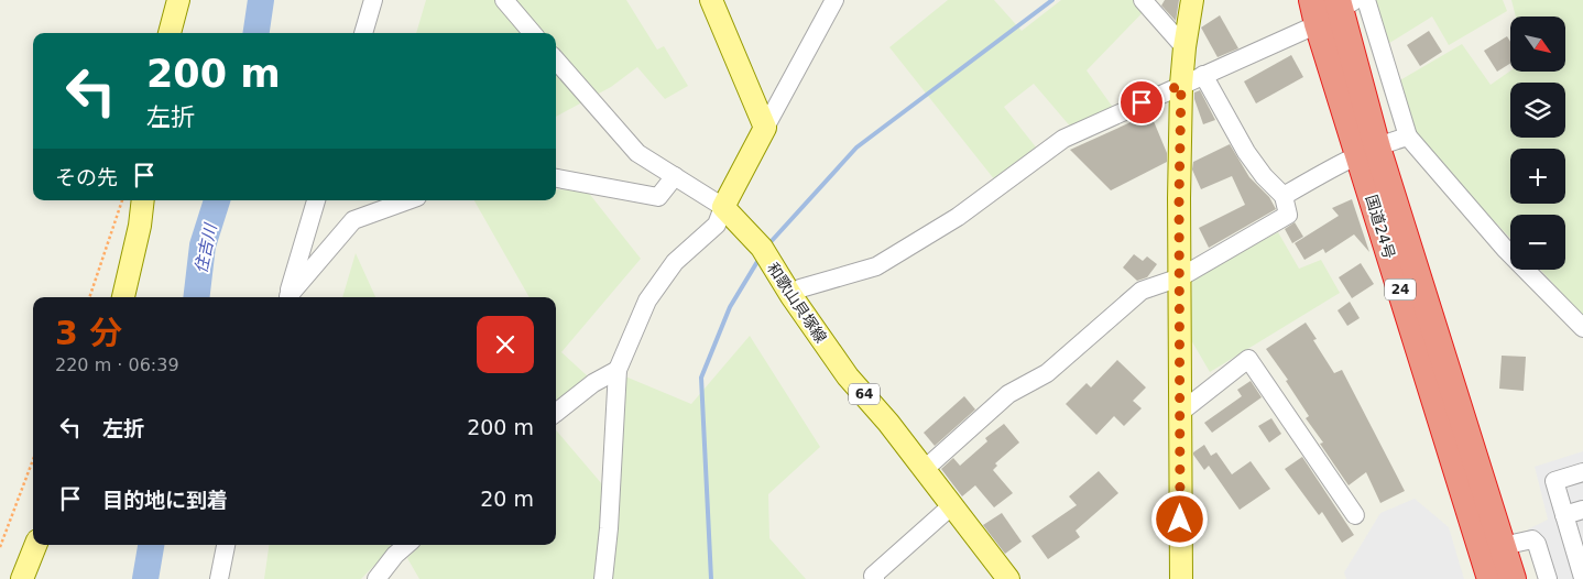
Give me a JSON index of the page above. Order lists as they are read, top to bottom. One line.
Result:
{"streets":{"highway":["国道24号","24"],"main road":["和歌山貝塚線","64"]},"water":["住吉川"],"north":"bottom right","page":{"map_buttons":["+","−"],"turn":["200 m","左折"],"then":"その先","heading":["3 分","220 m · 06:39"],"list":[{"name":"左折","value":"200 m"},{"name":"目的地に到着","value":"20 m"}]}}
